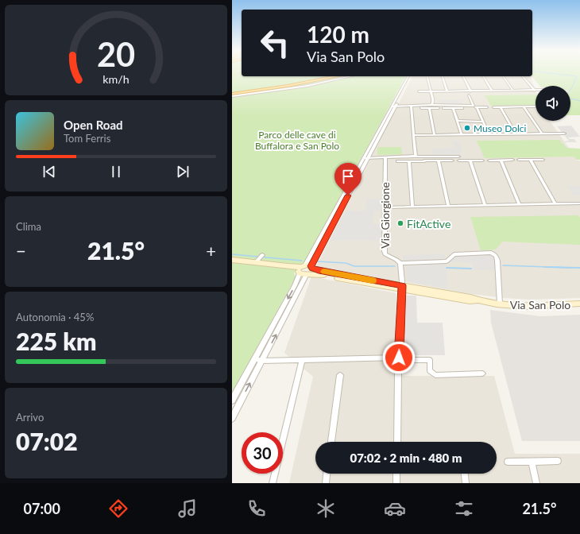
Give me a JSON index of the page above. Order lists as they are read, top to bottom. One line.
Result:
{"streets":{"main road":["Via San Polo"],"street":["Via Giorgione"]},"crossings":[["Via Giorgione","Via San Polo"]],"parks":["Parco delle cave di Buffalora e San Polo"],"places":["Museo Dolci","FitActive"],"page":{"turn":["120 m","Via San Polo"],"song":["Open Road","Tom Ferris"],"tile":["Clima",["Autonomia · 45%","225 km"],["Arrivo","07:02"]],"heat":["−","21.5°","+"],"limit":"30","trip":"07:02 · 2 min · 480 m","tabs":["07:00","21.5°"],"gauge":["20","km/h"]}}
